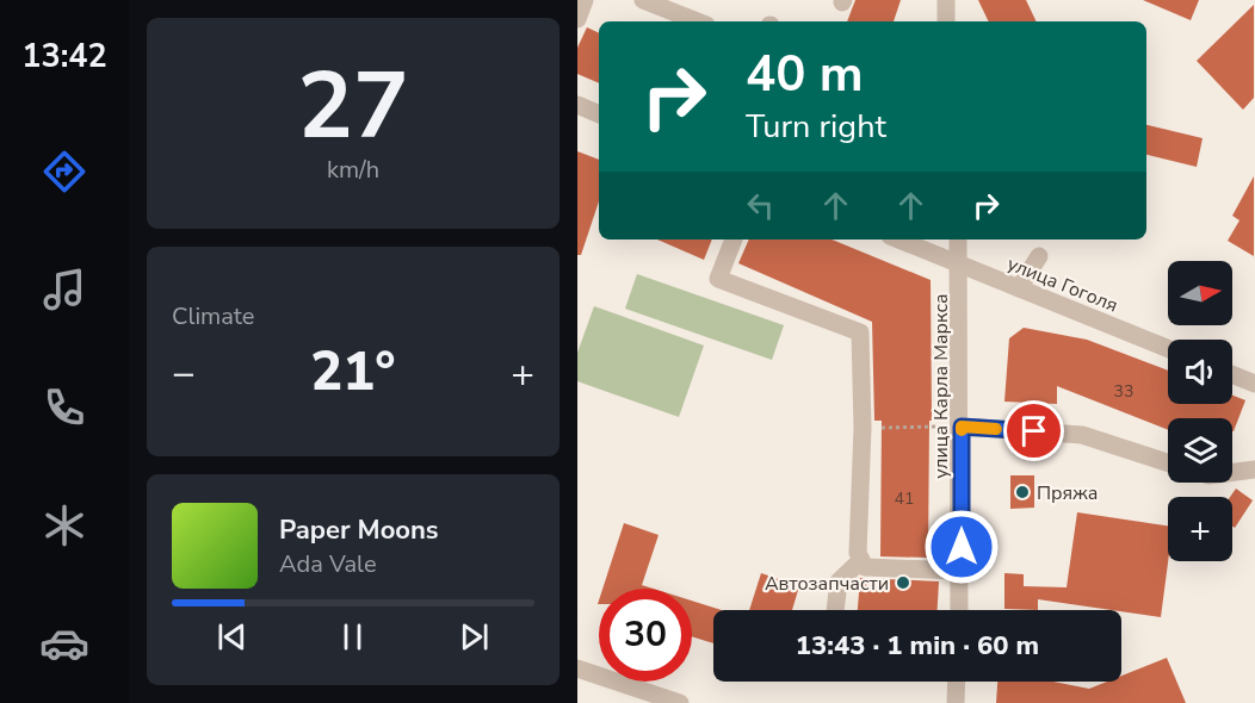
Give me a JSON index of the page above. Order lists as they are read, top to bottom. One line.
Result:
{"streets":{"street":["улица Гоголя","улица Карла Маркса"]},"crossings":[["улица Гоголя","улица Карла Маркса"]],"places":["Пряжа","Автозапчасти"],"house_numbers":["33","41"],"north":"right","page":{"tabs":"13:42","tile":[["27","km/h"],"Climate"],"turn":["40 m","Turn right"],"map_buttons":"+","heat":["−","21°","+"],"song":["Paper Moons","Ada Vale"],"limit":"30","trip":"13:43 · 1 min · 60 m"}}
